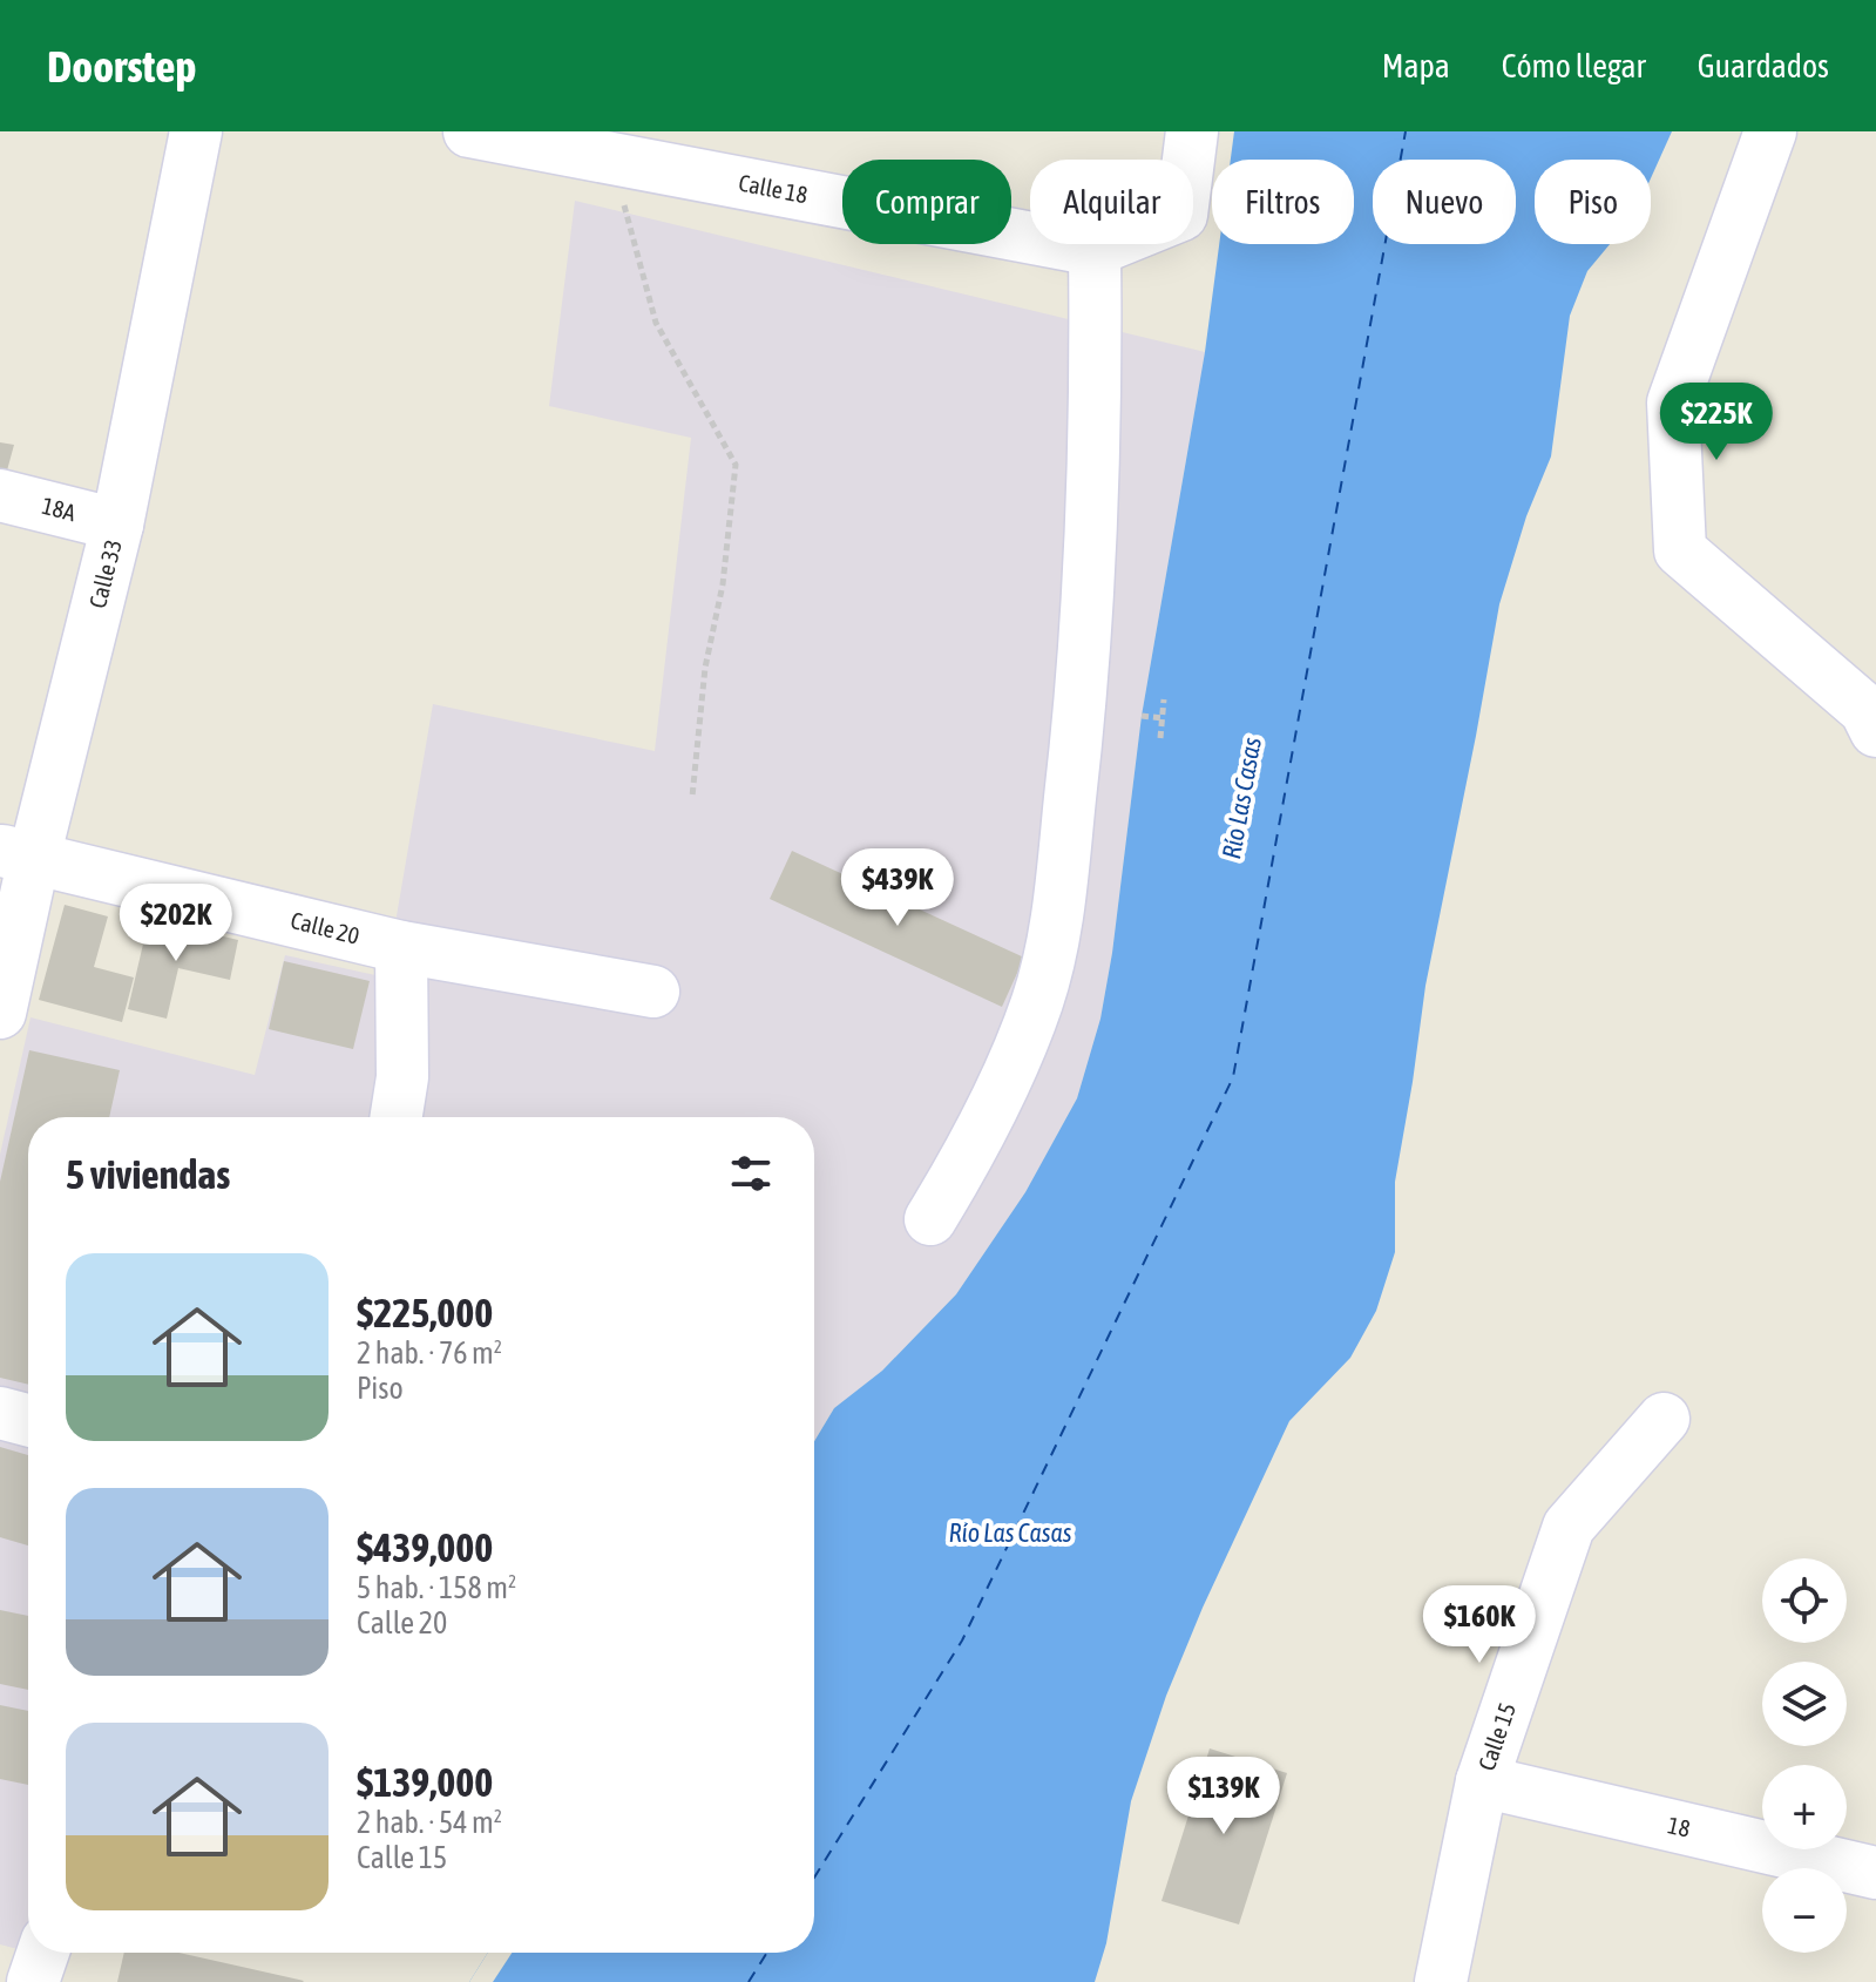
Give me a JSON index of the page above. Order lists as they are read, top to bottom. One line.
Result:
{"streets":{"street":["Calle 18","18A","Calle 33","Calle 20","Calle 15","18"]},"crossings":[["18A","Calle 33"],["Calle 33","Calle 20"],["Calle 15","18"]],"water":["Río Las Casas"],"page":{"header":"Doorstep","nav":["Mapa","Cómo llegar","Guardados"],"chip":["Comprar","Alquilar","Filtros","Nuevo","Piso"],"price":["$225K","$439K","$202K","$160K","$139K"],"heading":"5 viviendas","list":[{"name":"$225,000","note":"2 hab. · 76 m² · Piso"},{"name":"$439,000","note":"5 hab. · 158 m² · Calle 20"},{"name":"$139,000","note":"2 hab. · 54 m² · Calle 15"}],"map_buttons":["+","−"]}}
